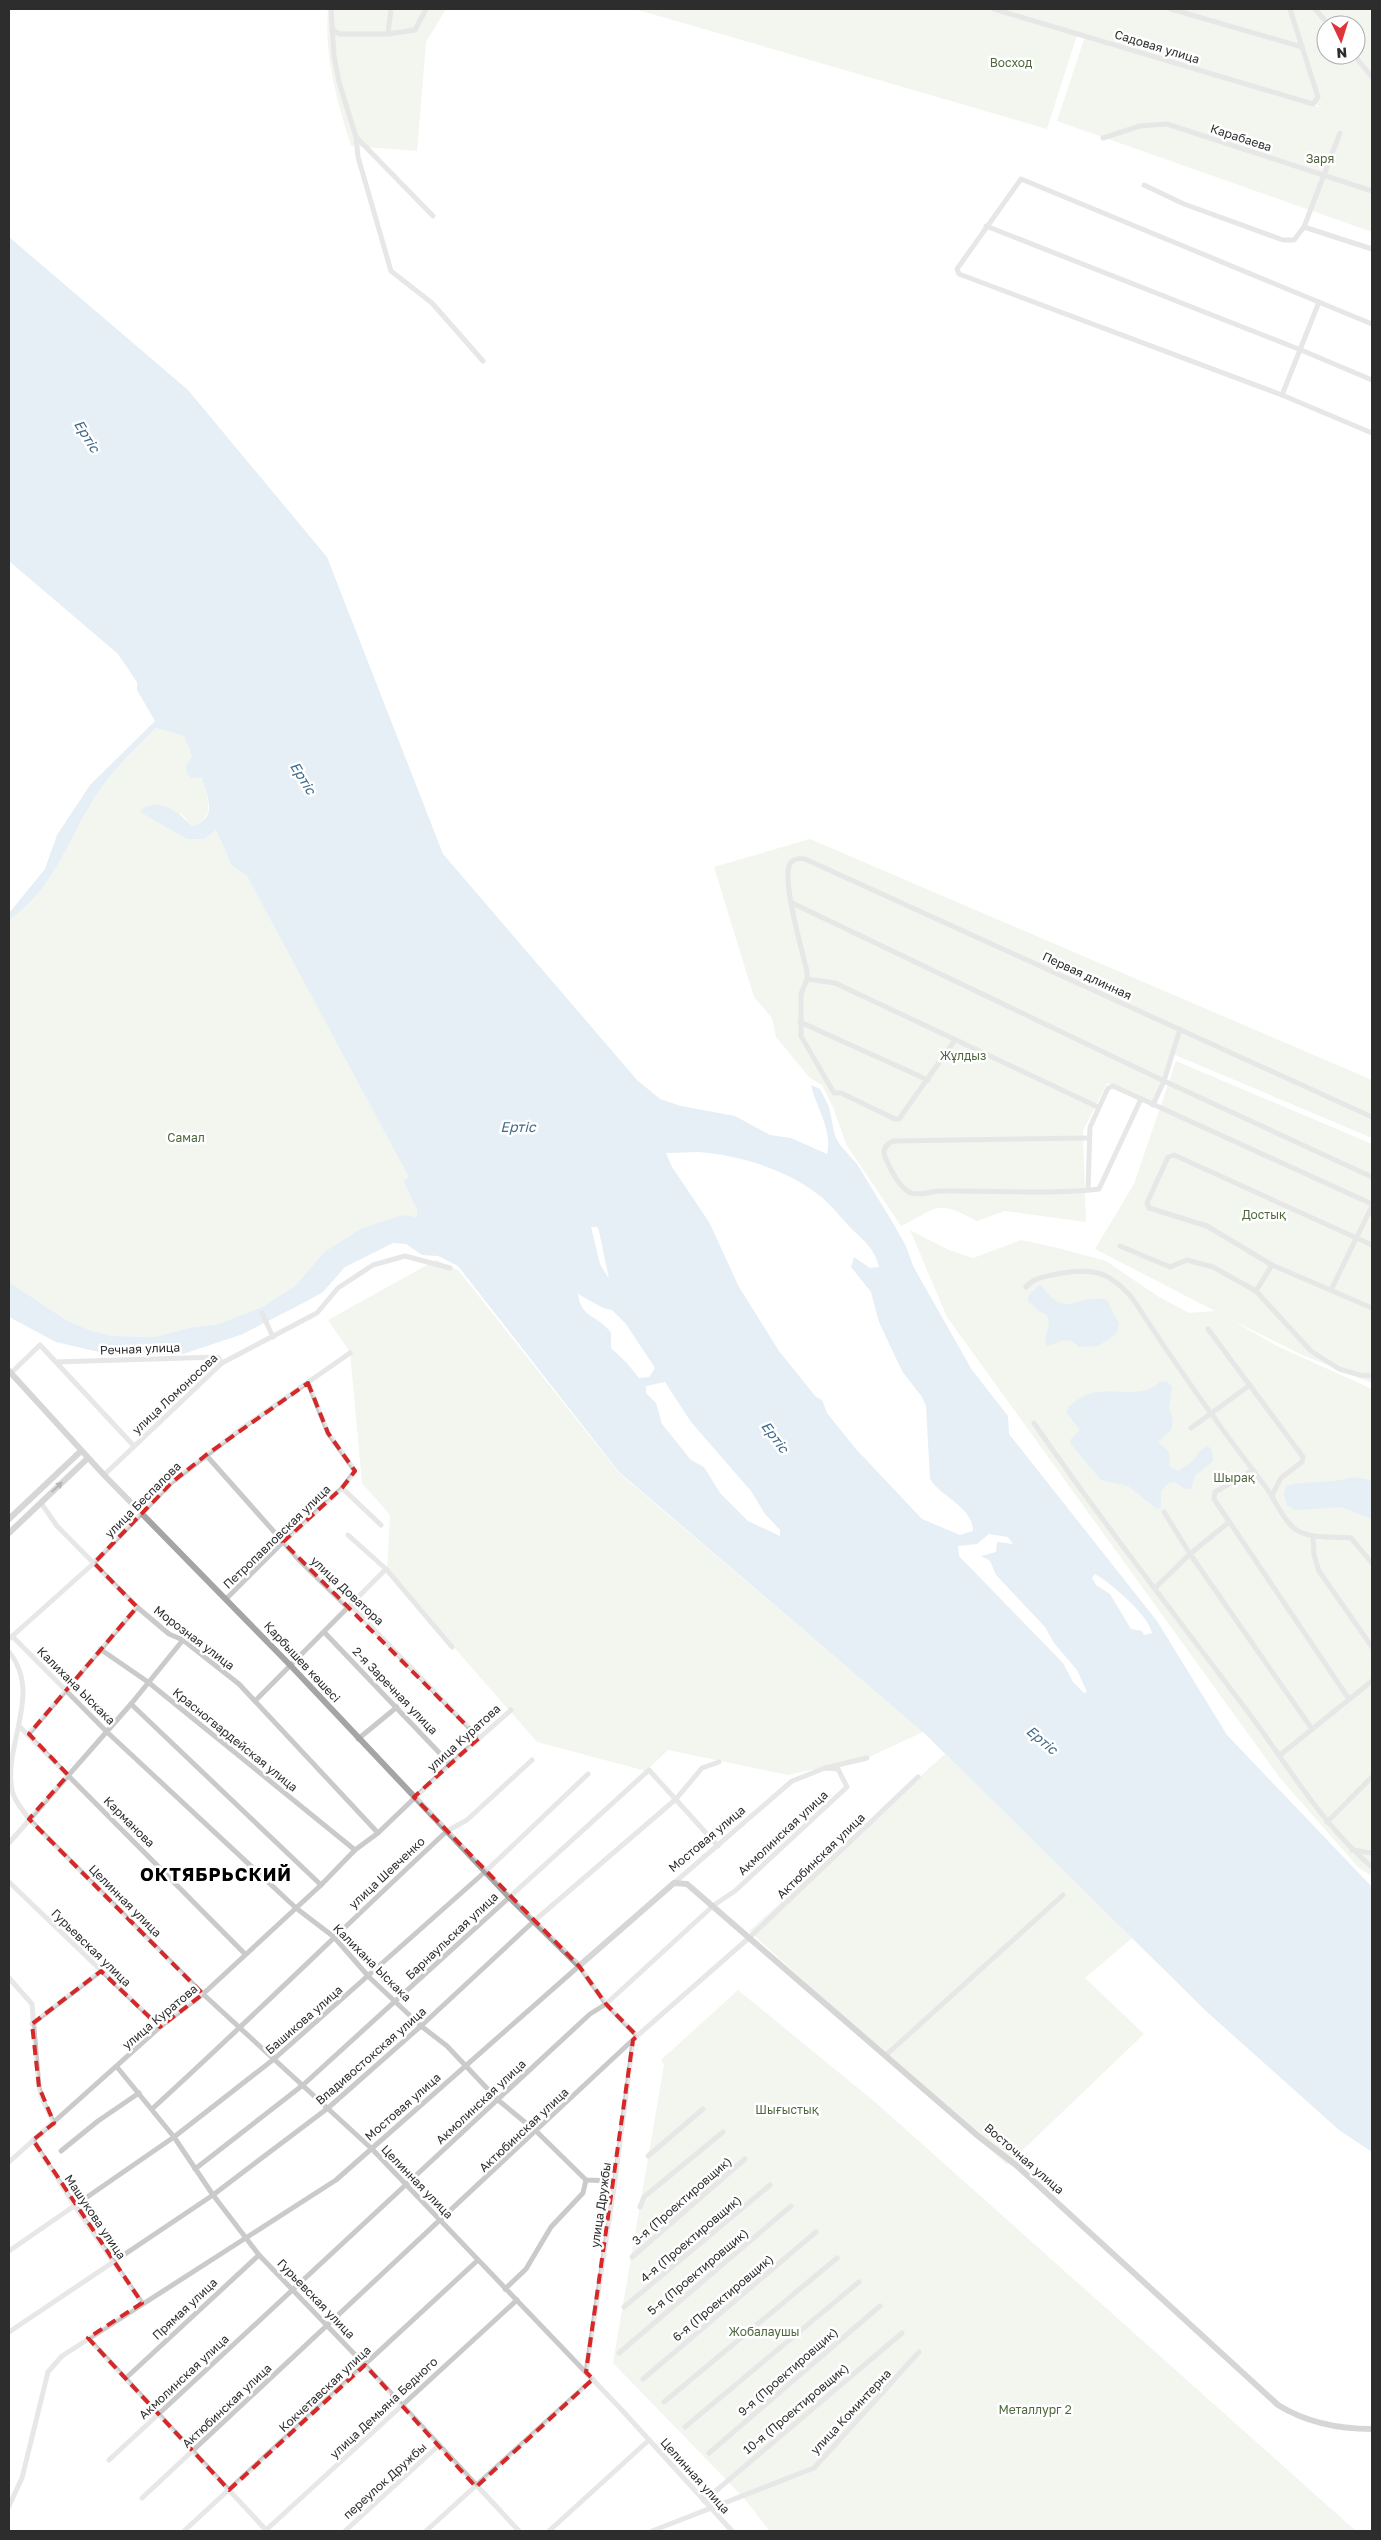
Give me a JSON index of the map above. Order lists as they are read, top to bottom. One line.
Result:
{"streets":{"main road":["Қарбышев көшесі","Мостовая улица","Восточная улица"],"street":["Садовая улица","Карабаева","Первая длинная","Речная улица","улица Ломоносова","улица Беспалова","Петропавловская улица","улица Доватора","Морозная улица","Калихана Ыскака","2-я Заречная улица","улица Куратова","Красногвардейская улица","Карманова","Акмолинская улица","Актюбинская улица","улица Шевченко","Целинная улица","Барнаульская улица","Гурьевская улица","Башикова улица","Владивостокская улица","3-я (Проектировщик)","улица Дружбы","Машукова улица","4-я (Проектировщик)","5-я (Проектировщик)","6-я (Проектировщик)","Прямая улица","9-я (Проектировщик)","Кокчетавская улица","улица Демьяна Бедного","10-я (Проектировщик)","улица Коминтерна","переулок Дружбы"]},"crossings":[["Речная улица","улица Ломоносова"],["улица Ломоносова","Қарбышев көшесі"],["улица Беспалова","Петропавловская улица"],["улица Беспалова","улица Доватора"],["улица Беспалова","Морозная улица"],["улица Беспалова","Қарбышев көшесі"],["улица Беспалова","Калихана Ыскака"],["Петропавловская улица","улица Доватора"],["Петропавловская улица","Қарбышев көшесі"],["улица Доватора","улица Куратова"],["Морозная улица","улица Куратова"],["Қарбышев көшесі","улица Куратова"],["Қарбышев көшесі","Мостовая улица"],["Қарбышев көшесі","улица Шевченко"],["Қарбышев көшесі","Барнаульская улица"],["Қарбышев көшесі","Башикова улица"],["Қарбышев көшесі","Владивостокская улица"],["Калихана Ыскака","улица Куратова"],["Калихана Ыскака","Акмолинская улица"],["Калихана Ыскака","Мостовая улица"],["Калихана Ыскака","Актюбинская улица"],["Калихана Ыскака","улица Шевченко"],["Калихана Ыскака","Барнаульская улица"],["Калихана Ыскака","Башикова улица"],["Калихана Ыскака","Владивостокская улица"],["2-я Заречная улица","улица Куратова"],["улица Куратова","Красногвардейская улица"],["улица Куратова","Карманова"],["улица Куратова","Целинная улица"],["улица Куратова","Гурьевская улица"],["улица Куратова","Машукова улица"],["Карманова","Целинная улица"],["Акмолинская улица","Мостовая улица"],["Акмолинская улица","Целинная улица"],["Акмолинская улица","Гурьевская улица"],["Акмолинская улица","Восточная улица"],["Мостовая улица","Целинная улица"],["Мостовая улица","Гурьевская улица"],["Мостовая улица","Восточная улица"],["Мостовая улица","Машукова улица"],["Актюбинская улица","Целинная улица"],["Актюбинская улица","Гурьевская улица"],["Актюбинская улица","Восточная улица"],["Актюбинская улица","улица Дружбы"],["улица Шевченко","Целинная улица"],["улица Шевченко","Гурьевская улица"],["Целинная улица","Барнаульская улица"],["Целинная улица","Башикова улица"],["Целинная улица","Владивостокская улица"],["Целинная улица","улица Дружбы"],["Целинная улица","Кокчетавская улица"],["Целинная улица","улица Демьяна Бедного"],["Целинная улица","10-я (Проектировщик)"],["Целинная улица","улица Коминтерна"],["Барнаульская улица","Гурьевская улица"],["Барнаульская улица","Владивостокская улица"],["Гурьевская улица","Башикова улица"],["Гурьевская улица","Владивостокская улица"],["Гурьевская улица","Прямая улица"],["Гурьевская улица","Кокчетавская улица"],["Гурьевская улица","улица Демьяна Бедного"],["Гурьевская улица","переулок Дружбы"],["Башикова улица","Машукова улица"],["Владивостокская улица","Машукова улица"]],"districts":["ОКТЯБРЬСКИЙ"],"water":["Ертіс"],"parks":["Восход","Заря","Жұлдыз","Самал","Достық","Шырақ","Шығыстық","Жобалаушы","Металлург 2"],"north":"bottom"}
